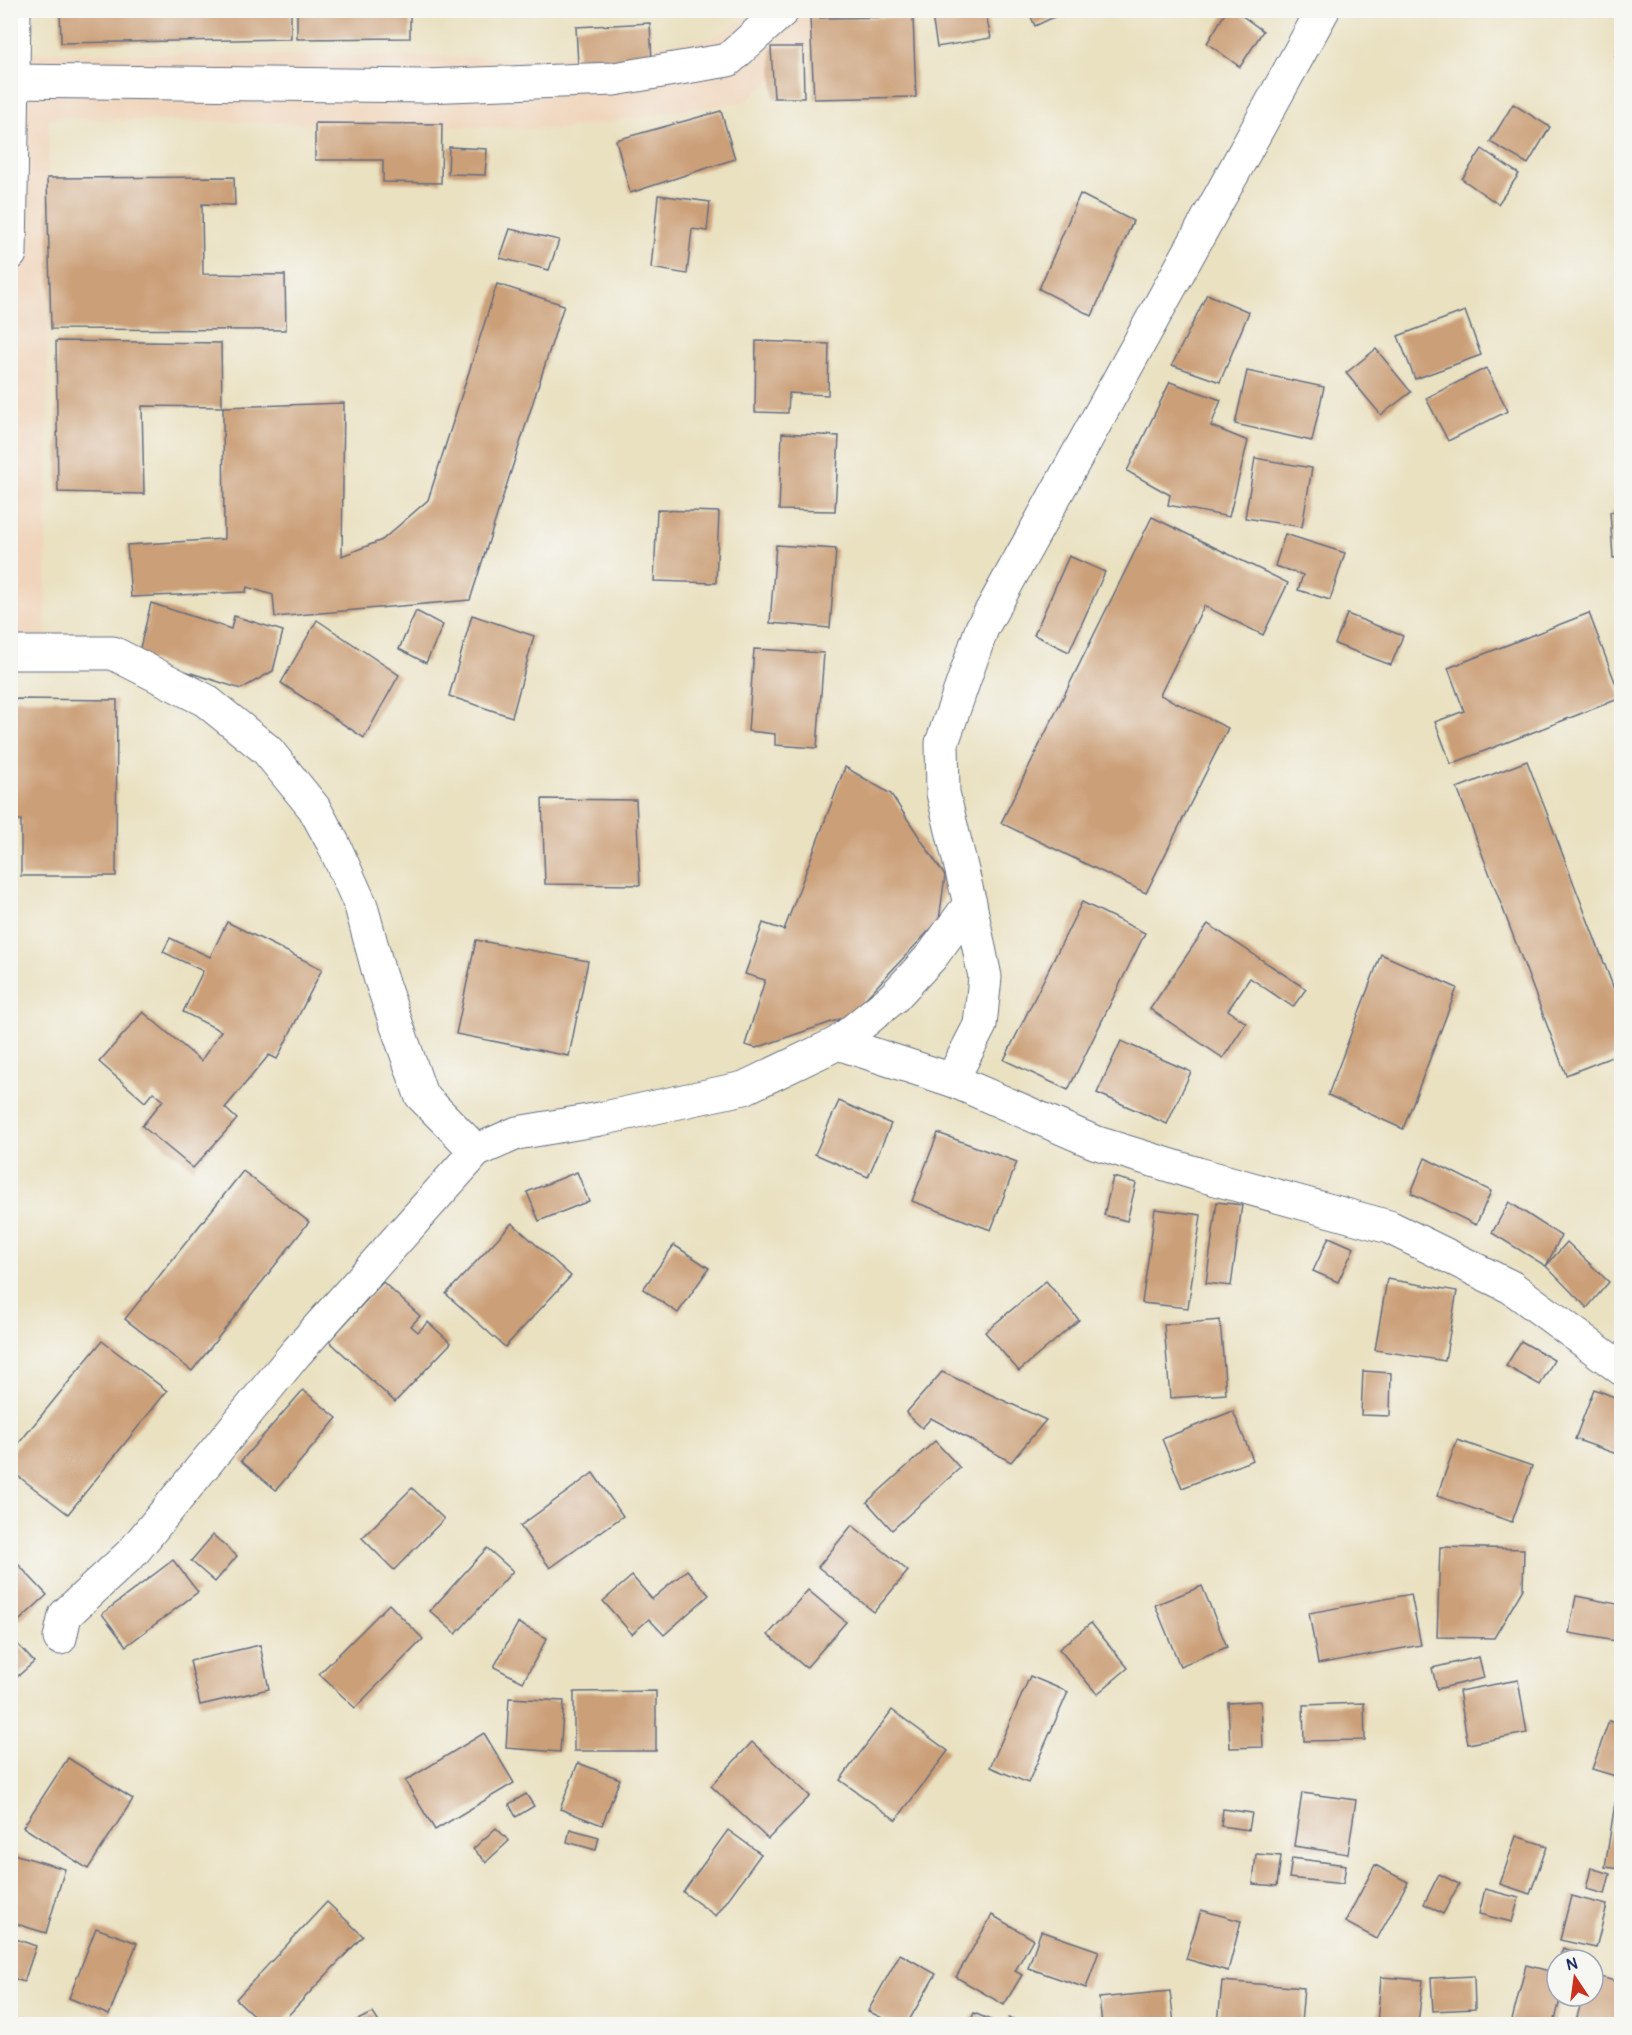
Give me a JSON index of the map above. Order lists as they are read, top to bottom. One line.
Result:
{"north":"top"}
